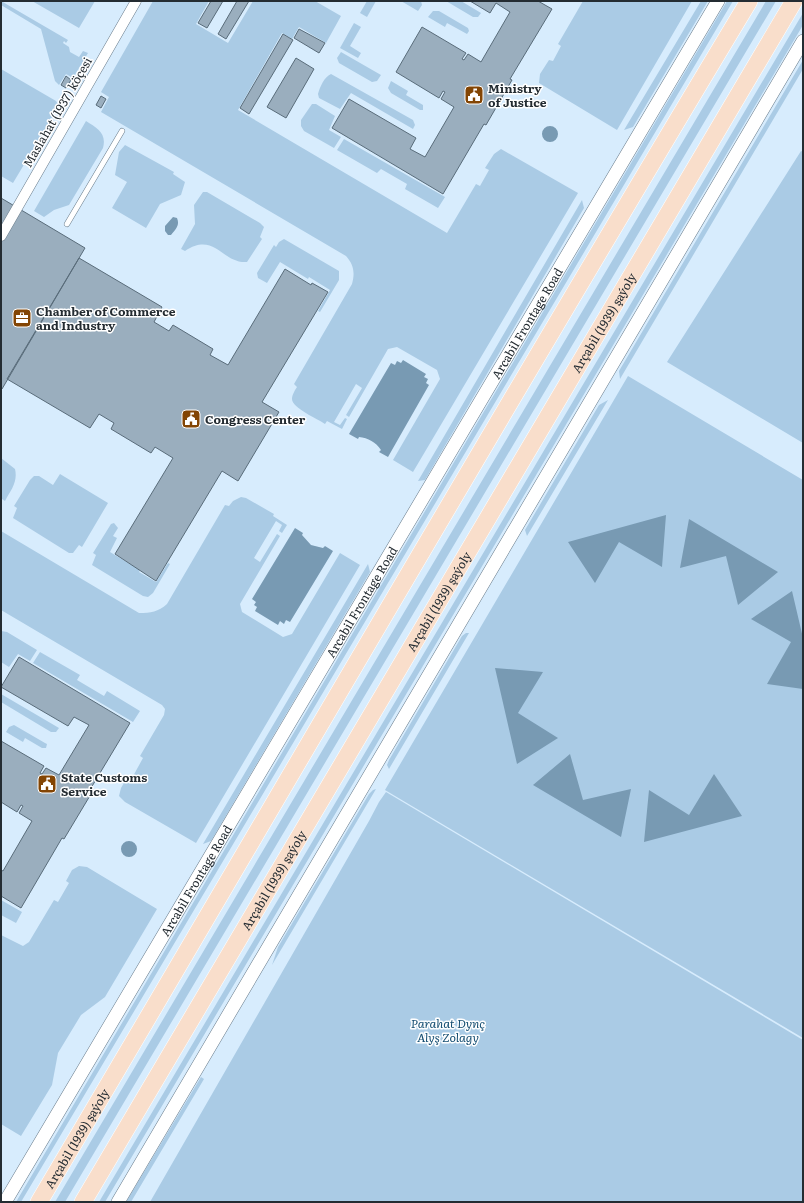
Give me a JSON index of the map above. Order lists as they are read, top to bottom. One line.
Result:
{"streets":{"main road":["Arçabil (1939) şaýoly"],"street":["Maslahat (1937) köçesi","Arcabil Frontage Road"]},"parks":["Parahat Dynç Alyş Zolagy"],"places":{"public building":["Ministry of Justice","Congress Center","State Customs Service"],"office":["Chamber of Commerce and Industry"]}}
